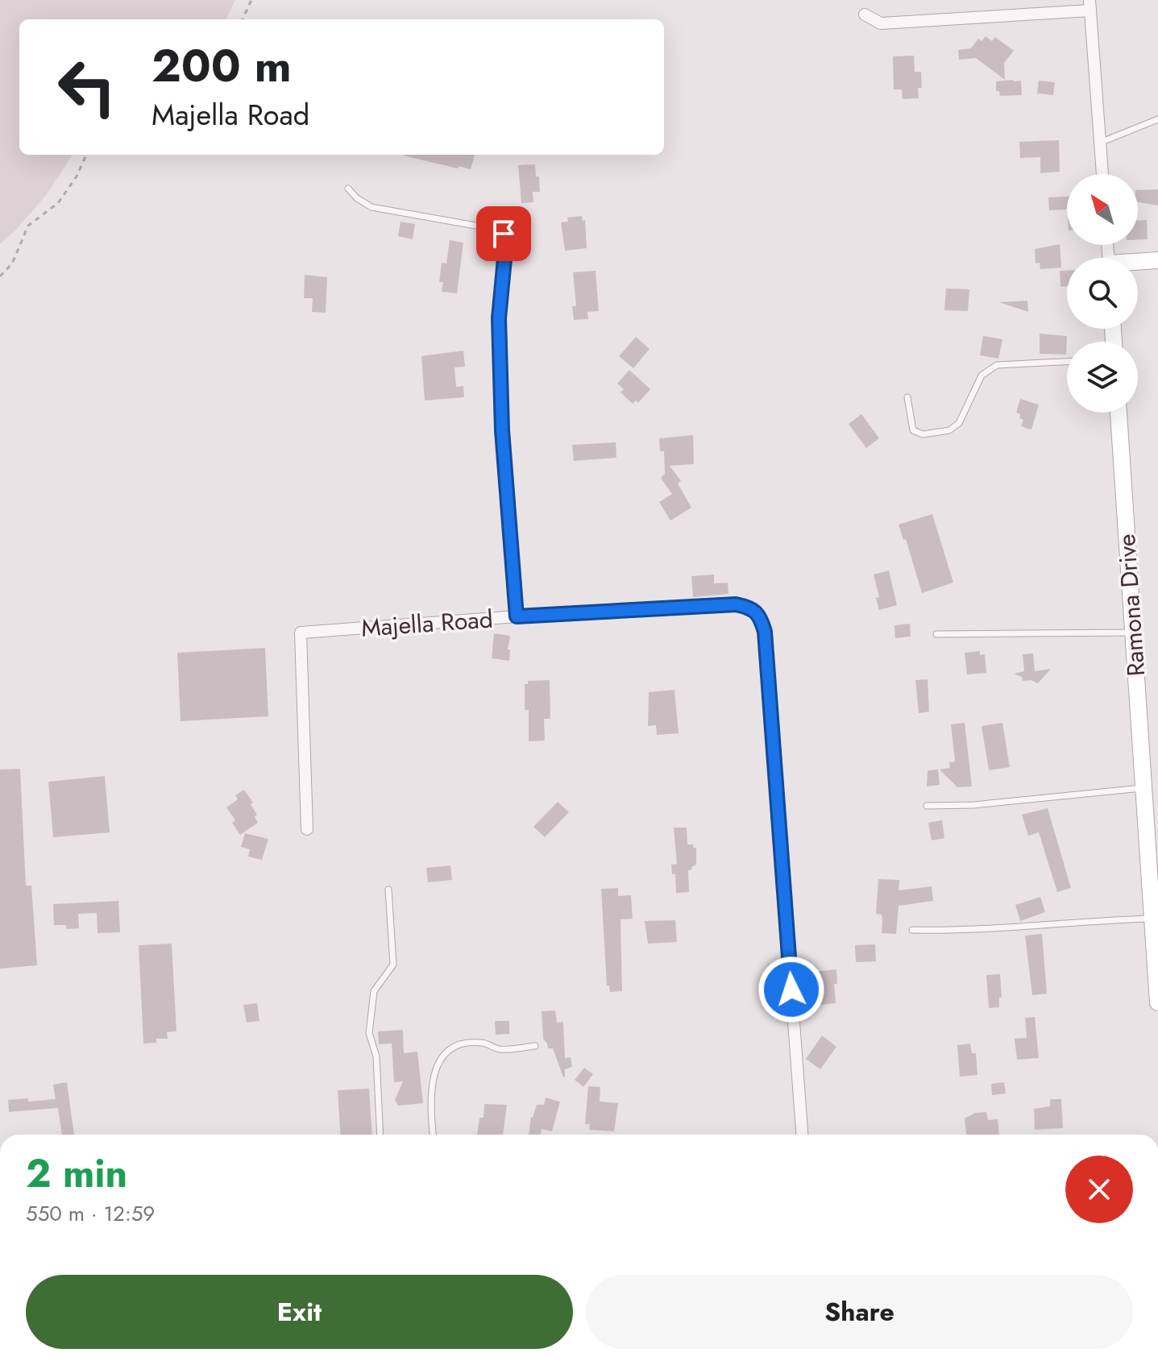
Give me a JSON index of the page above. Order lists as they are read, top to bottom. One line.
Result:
{"streets":{"street":["Ramona Drive","Majella Road"]},"north":"top left","page":{"turn":["200 m","Majella Road"],"heading":["2 min","550 m · 12:59"],"buttons":["Exit","Share"]}}
